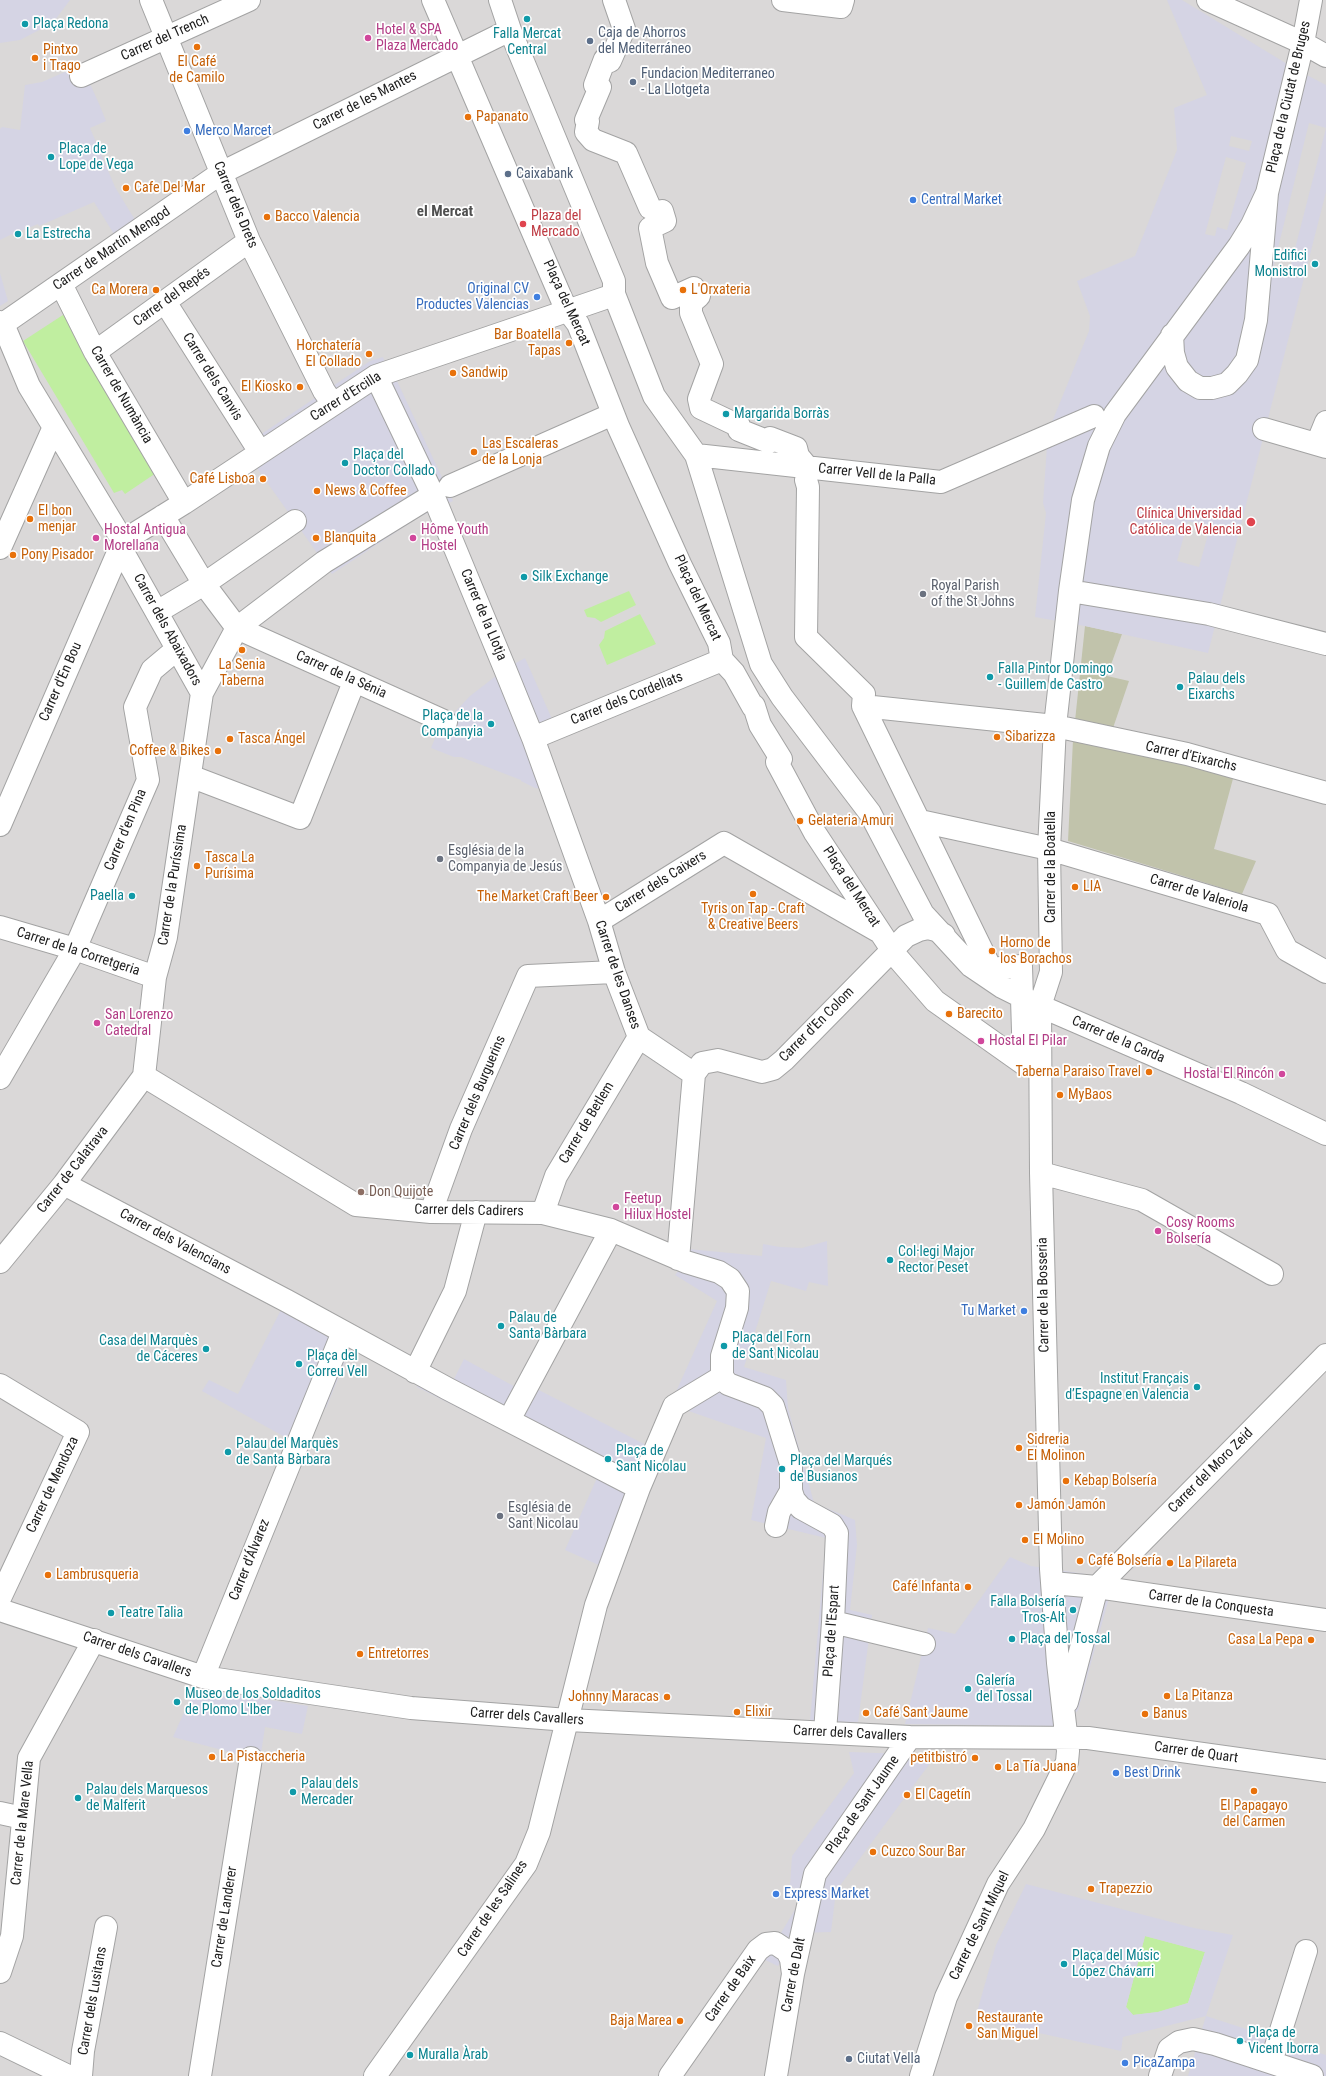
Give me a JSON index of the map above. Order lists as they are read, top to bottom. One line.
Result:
{"streets":{"street":["Carrer del Trench","Plaça de la Ciutat de Bruges","Carrer de les Mantes","Carrer dels Drets","Carrer de Martín Mengod","Carrer del Repés","Plaça del Mercat","Carrer dels Canvis","Carrer de Numància","Carrer d'Ercilla","Carrer Vell de la Palla","Carrer de la Llotja","Carrer dels Abaixadors","Carrer de la Sénia","Carrer d'En Bou","Carrer dels Cordellats","Carrer d'Eixarchs","Carrer d'en Pina","Carrer de la Boatella","Carrer dels Caixers","Carrer de la Puríssima","Carrer de Valeriola","Carrer de la Corretgeria","Carrer de les Danses","Carrer d'En Colom","Carrer de la Carda","Carrer dels Burguerins","Carrer de Betlem","Carrer de Calatrava","Carrer dels Cadirers","Carrer dels Valencians","Carrer de la Bosseria","Carrer del Moro Zeid","Carrer de Mendoza","Carrer d'Álvarez","Carrer de la Conquesta","Plaça de l'Espart","Carrer dels Cavallers","Carrer de Quart","Plaça de Sant Jaume","Carrer de la Mare Vella","Carrer de les Salines","Carrer de Landerer","Carrer de Sant Miquel","Carrer de Dalt","Carrer de Baix","Carrer dels Lusitans"]},"crossings":[["Carrer del Trench","Carrer dels Drets"],["Plaça de la Ciutat de Bruges","Carrer de la Boatella"],["Carrer de les Mantes","Carrer dels Drets"],["Carrer de les Mantes","Carrer de Martín Mengod"],["Carrer de les Mantes","Plaça del Mercat"],["Carrer dels Drets","Carrer de Martín Mengod"],["Carrer dels Drets","Carrer del Repés"],["Carrer dels Drets","Carrer d'Ercilla"],["Carrer de Martín Mengod","Carrer de Numància"],["Carrer de Martín Mengod","Carrer dels Abaixadors"],["Carrer del Repés","Carrer dels Canvis"],["Carrer del Repés","Carrer de Numància"],["Plaça del Mercat","Carrer d'Ercilla"],["Plaça del Mercat","Carrer Vell de la Palla"],["Plaça del Mercat","Carrer dels Cordellats"],["Plaça del Mercat","Carrer d'Eixarchs"],["Plaça del Mercat","Carrer dels Caixers"],["Plaça del Mercat","Carrer de Valeriola"],["Plaça del Mercat","Carrer d'En Colom"],["Carrer dels Canvis","Carrer d'Ercilla"],["Carrer de Numància","Carrer d'Ercilla"],["Carrer d'Ercilla","Carrer dels Abaixadors"],["Carrer d'Ercilla","Carrer d'En Bou"],["Carrer de la Llotja","Carrer dels Cordellats"],["Carrer de la Llotja","Carrer de les Danses"],["Carrer dels Abaixadors","Carrer d'En Bou"],["Carrer dels Abaixadors","Carrer d'en Pina"],["Carrer dels Abaixadors","Carrer de la Puríssima"],["Carrer dels Cordellats","Carrer de les Danses"],["Carrer d'Eixarchs","Carrer de la Boatella"],["Carrer d'en Pina","Carrer de la Corretgeria"],["Carrer de la Boatella","Carrer de Valeriola"],["Carrer de la Boatella","Carrer de la Carda"],["Carrer de la Boatella","Carrer de la Bosseria"],["Carrer dels Caixers","Carrer de les Danses"],["Carrer dels Caixers","Carrer d'En Colom"],["Carrer de la Puríssima","Carrer de la Corretgeria"],["Carrer de la Puríssima","Carrer de Calatrava"],["Carrer de la Puríssima","Carrer dels Cadirers"],["Carrer de les Danses","Carrer d'En Colom"],["Carrer de les Danses","Carrer dels Burguerins"],["Carrer de les Danses","Carrer de Betlem"],["Carrer de la Carda","Carrer de la Bosseria"],["Carrer dels Burguerins","Carrer dels Cadirers"],["Carrer de Betlem","Carrer dels Cadirers"],["Carrer de Calatrava","Carrer dels Cadirers"],["Carrer de Calatrava","Carrer dels Valencians"],["Carrer dels Valencians","Carrer d'Álvarez"],["Carrer del Moro Zeid","Carrer de la Conquesta"],["Carrer d'Álvarez","Carrer dels Cavallers"],["Plaça de l'Espart","Carrer dels Cavallers"],["Carrer dels Cavallers","Carrer de Quart"],["Carrer dels Cavallers","Plaça de Sant Jaume"],["Carrer dels Cavallers","Carrer de la Mare Vella"],["Carrer dels Cavallers","Carrer de les Salines"],["Carrer dels Cavallers","Carrer de Sant Miquel"],["Carrer de Quart","Carrer de Sant Miquel"],["Plaça de Sant Jaume","Carrer de Dalt"],["Carrer de Dalt","Carrer de Baix"]],"districts":["el Mercat"],"places":["Falla Mercat Central","Plaça Redona","Hotel & SPA Plaza Mercado","Caja de Ahorros del Mediterráneo","El Café de Camilo","Pintxo i Trago","Fundacion Mediterraneo - La Llotgeta","Papanato","Merco Marcet","Plaça de Lope de Vega","Caixabank","Cafe Del Mar","Central Market","Bacco Valencia","Plaza del Mercado","La Estrecha","Edifici Monistrol","Ca Morera","L'Orxateria","Original CV Productes Valencias","Bar Boatella Tapas","Horchatería El Collado","Sandwip","El Kiosko","Margarida Borràs","Las Escaleras de la Lonja","Plaça del Doctor Collado","Café Lisboa","News & Coffee","El bon menjar","Clínica Universidad Católica de Valencia","Hostal Antigua Morellana","Blanquita","Hôme Youth Hostel","Pony Pisador","Silk Exchange","Royal Parish of the St Johns","La Senia Taberna","Falla Pintor Domingo - Guillem de Castro","Palau dels Eixarchs","Plaça de la Companyia","Sibarizza","Tasca Ángel","Coffee & Bikes","Gelateria Amuri","Església de la Companyia de Jesús","Tasca La Purísima","LIA","Tyris on Tap - Craft & Creative Beers","Paella","The Market Craft Beer","Horno de los Borachos","Barecito","San Lorenzo Catedral","Hostal El Pilar","Taberna Paraiso Travel","Hostal El Rincón","MyBaos","Don Quijote","Feetup Hilux Hostel","Cosy Rooms Bolsería","Col·legi Major Rector Peset","Tu Market","Palau de Santa Bàrbara","Plaça del Forn de Sant Nicolau","Casa del Marquès de Cáceres","Plaça del Correu Vell","Institut Français d’Espagne en Valencia","Sidreria El Molinon","Palau del Marquès de Santa Bàrbara","Plaça de Sant Nicolau","Plaça del Marqués de Busianos","Kebap Bolsería","Jamón Jamón","Església de Sant Nicolau","El Molino","Café Bolsería","La Pilareta","Lambrusqueria","Café Infanta","Falla Bolsería Tros-Alt","Teatre Talia","Plaça del Tossal","Casa La Pepa","Entretorres","Galería del Tossal","La Pitanza","Johnny Maracas","Museo de los Soldaditos de Plomo L'Iber","Elixir","Café Sant Jaume","Banus","La Pistaccheria","petitbistró","La Tía Juana","Best Drink","El Papagayo del Carmen","Palau dels Mercader","El Cagetín","Palau dels Marquesos de Malferit","Cuzco Sour Bar","Trapezzio","Express Market","Plaça del Músic López Chávarri","Baja Marea","Restaurante San Miguel","Plaça de Vicent Iborra","Muralla Àrab","Ciutat Vella","PicaZampa"]}
